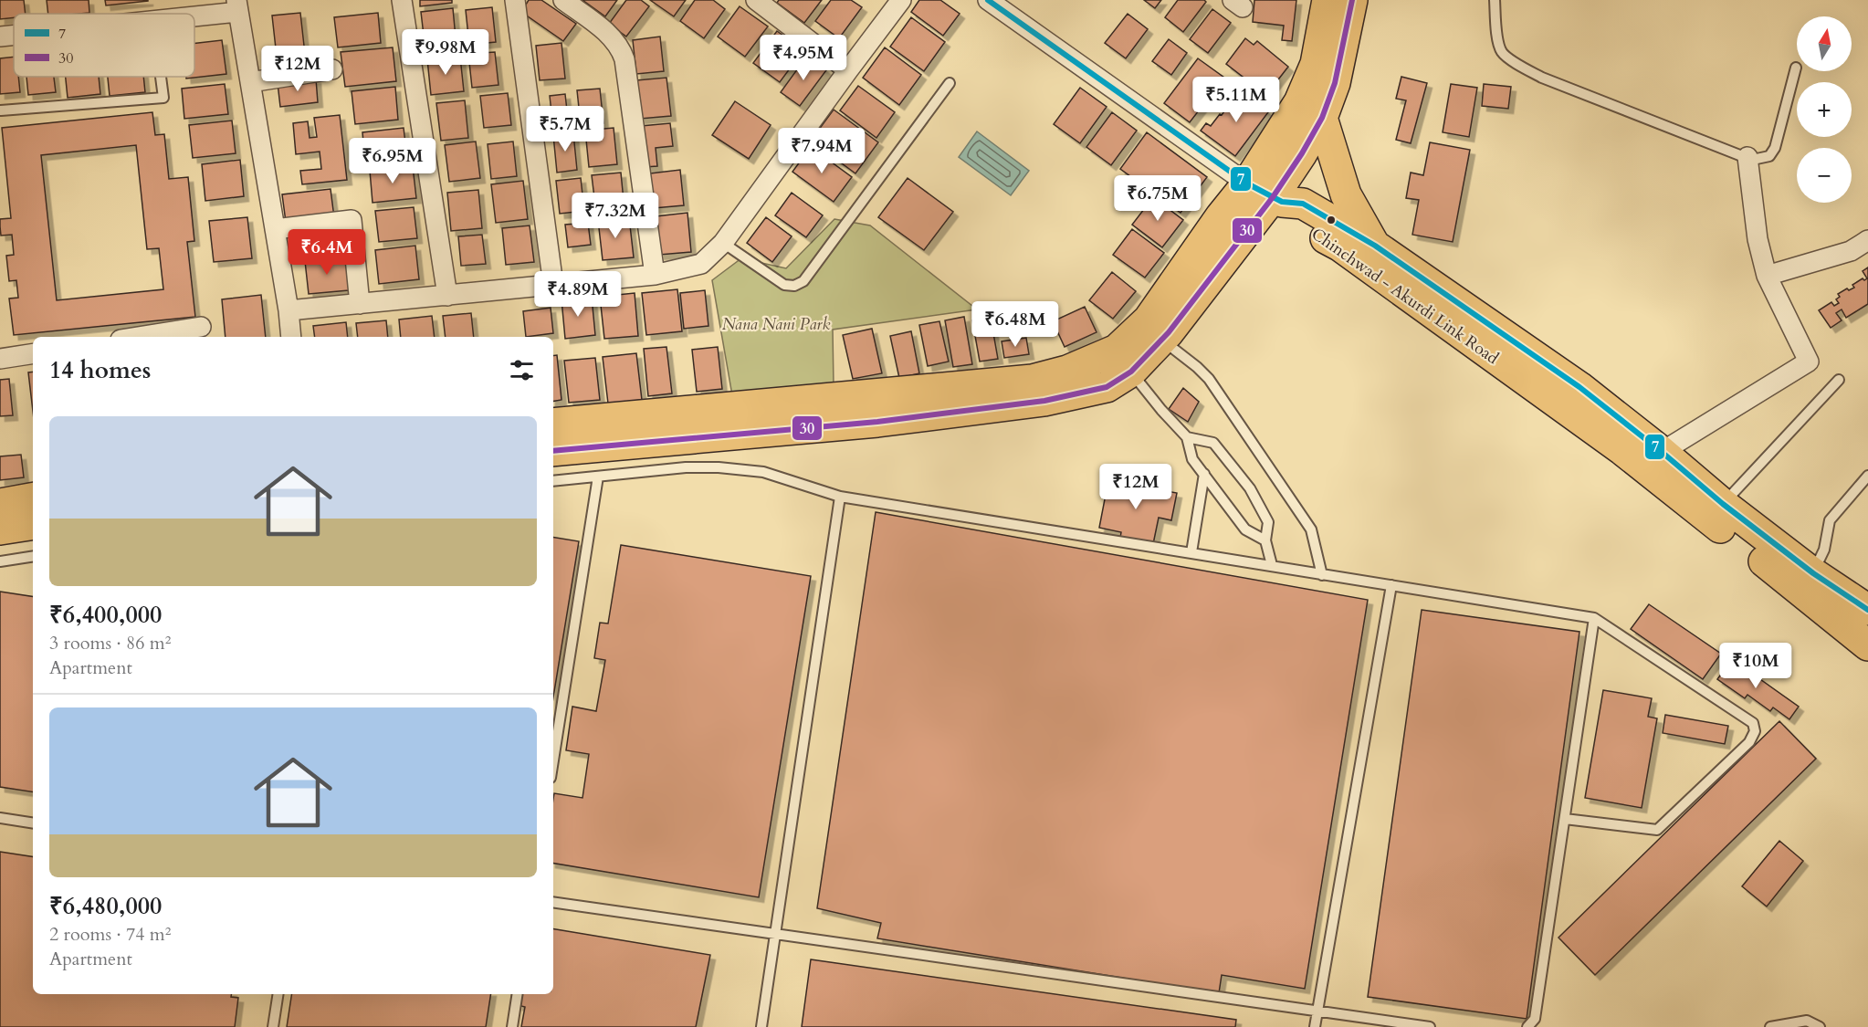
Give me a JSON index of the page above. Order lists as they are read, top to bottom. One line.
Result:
{"streets":{"main road":["Chinchwad - Akurdi Link Road"]},"parks":["Nana Nani Park"],"lines":["transit line 7","transit line 30"],"legend":["7","30"],"north":"top","page":{"map_buttons":["+","−"],"price":["₹9.98M","₹4.95M","₹12M","₹5.11M","₹5.7M","₹7.94M","₹6.95M","₹6.75M","₹7.32M","₹6.4M","₹4.89M","₹6.48M","₹12M","₹10M"],"heading":"14 homes","list":[{"name":"₹6,400,000","note":"3 rooms · 86 m² · Apartment"},{"name":"₹6,480,000","note":"2 rooms · 74 m² · Apartment"}]}}
